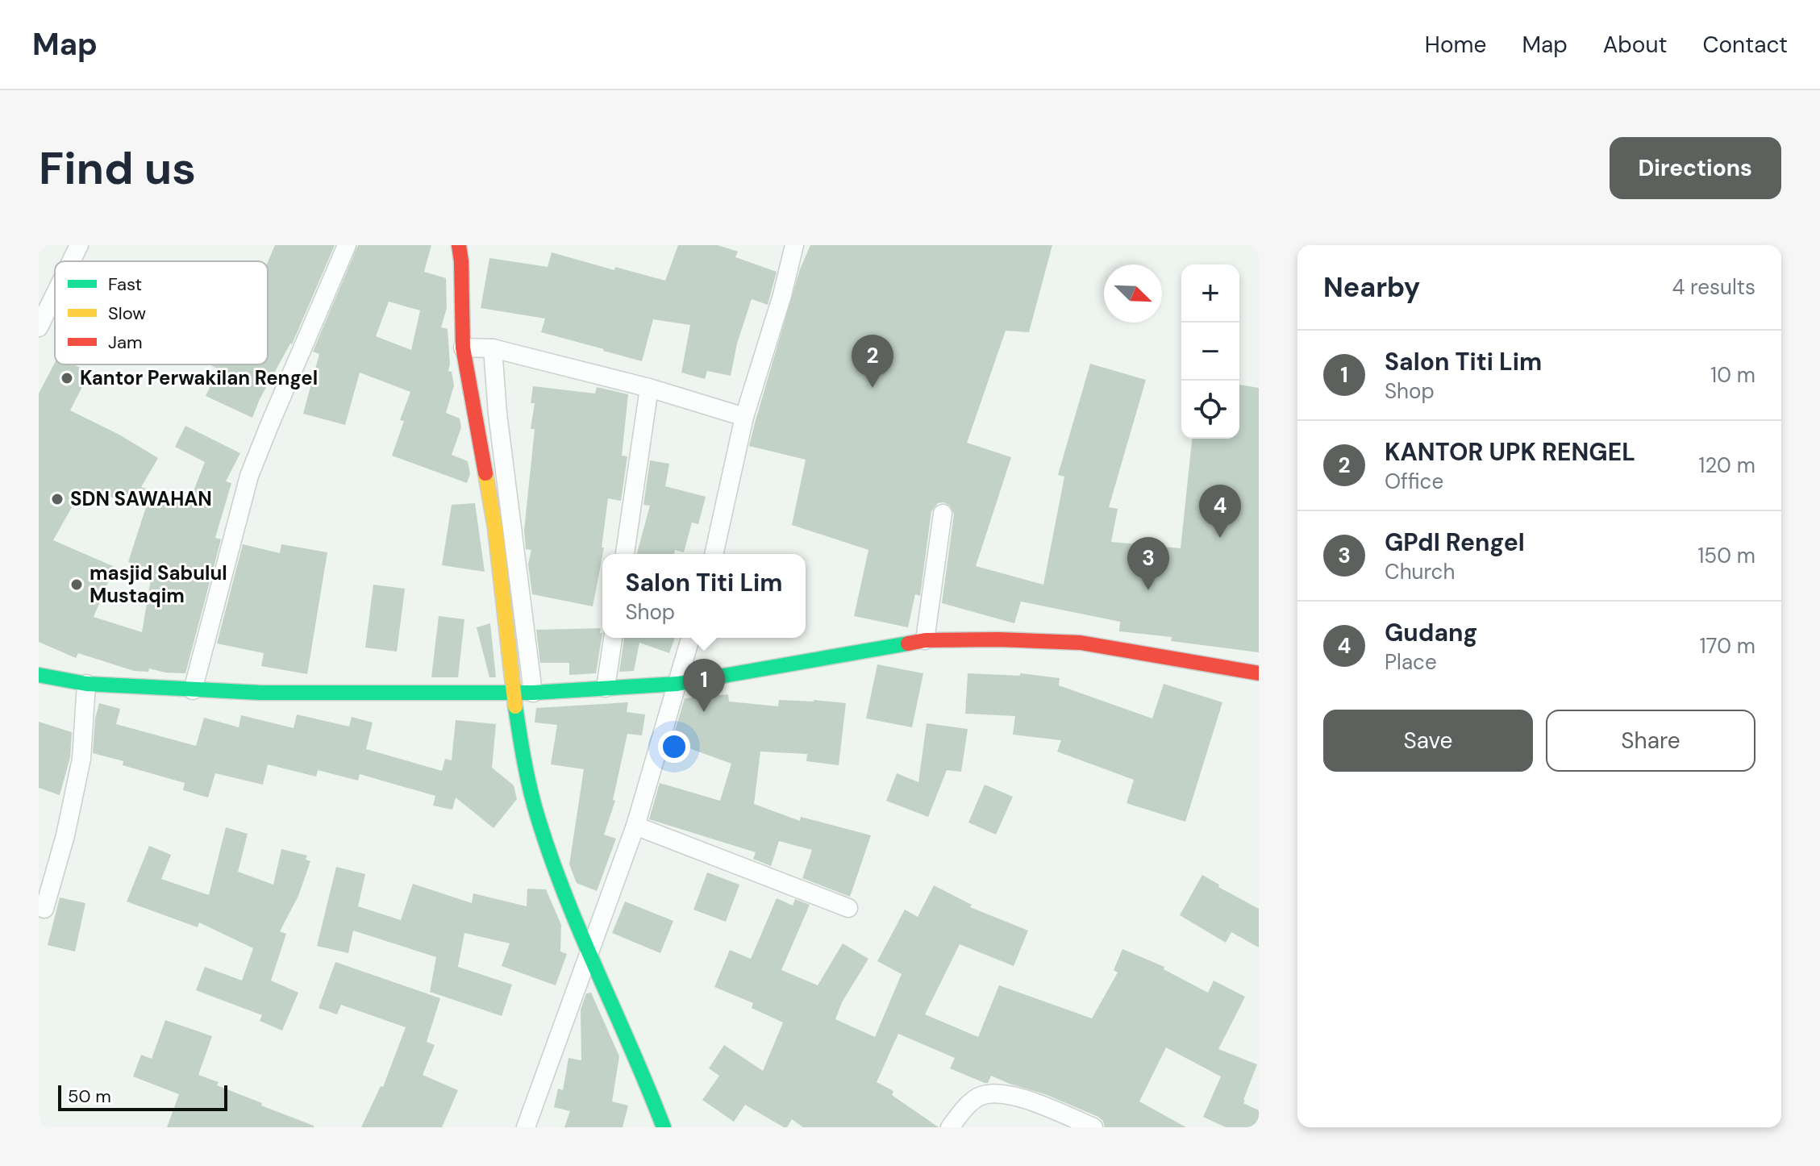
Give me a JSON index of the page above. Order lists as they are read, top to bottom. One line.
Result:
{"places":["Kantor Perwakilan Rengel","SDN SAWAHAN","masjid Sabulul Mustaqim"],"legend":["Fast","Slow","Jam"],"scale_bar":"50 m","north":"bottom right","page":{"header":"Map","nav":["Home","Map","About","Contact"],"buttons":["Directions",["Save","Share"]],"title":"Find us","heading":["Nearby","4 results"],"map_buttons":["+","−"],"list":[{"mark":"1","name":"Salon Titi Lim","note":"Shop","value":"10 m"},{"mark":"2","name":"KANTOR UPK RENGEL","note":"Office","value":"120 m"},{"mark":"3","name":"GPdI Rengel","note":"Church","value":"150 m"},{"mark":"4","name":"Gudang","note":"Place","value":"170 m"}],"pins":["2","4","3","1"],"popup":["Salon Titi Lim","Shop"],"scale":"50 m"}}
